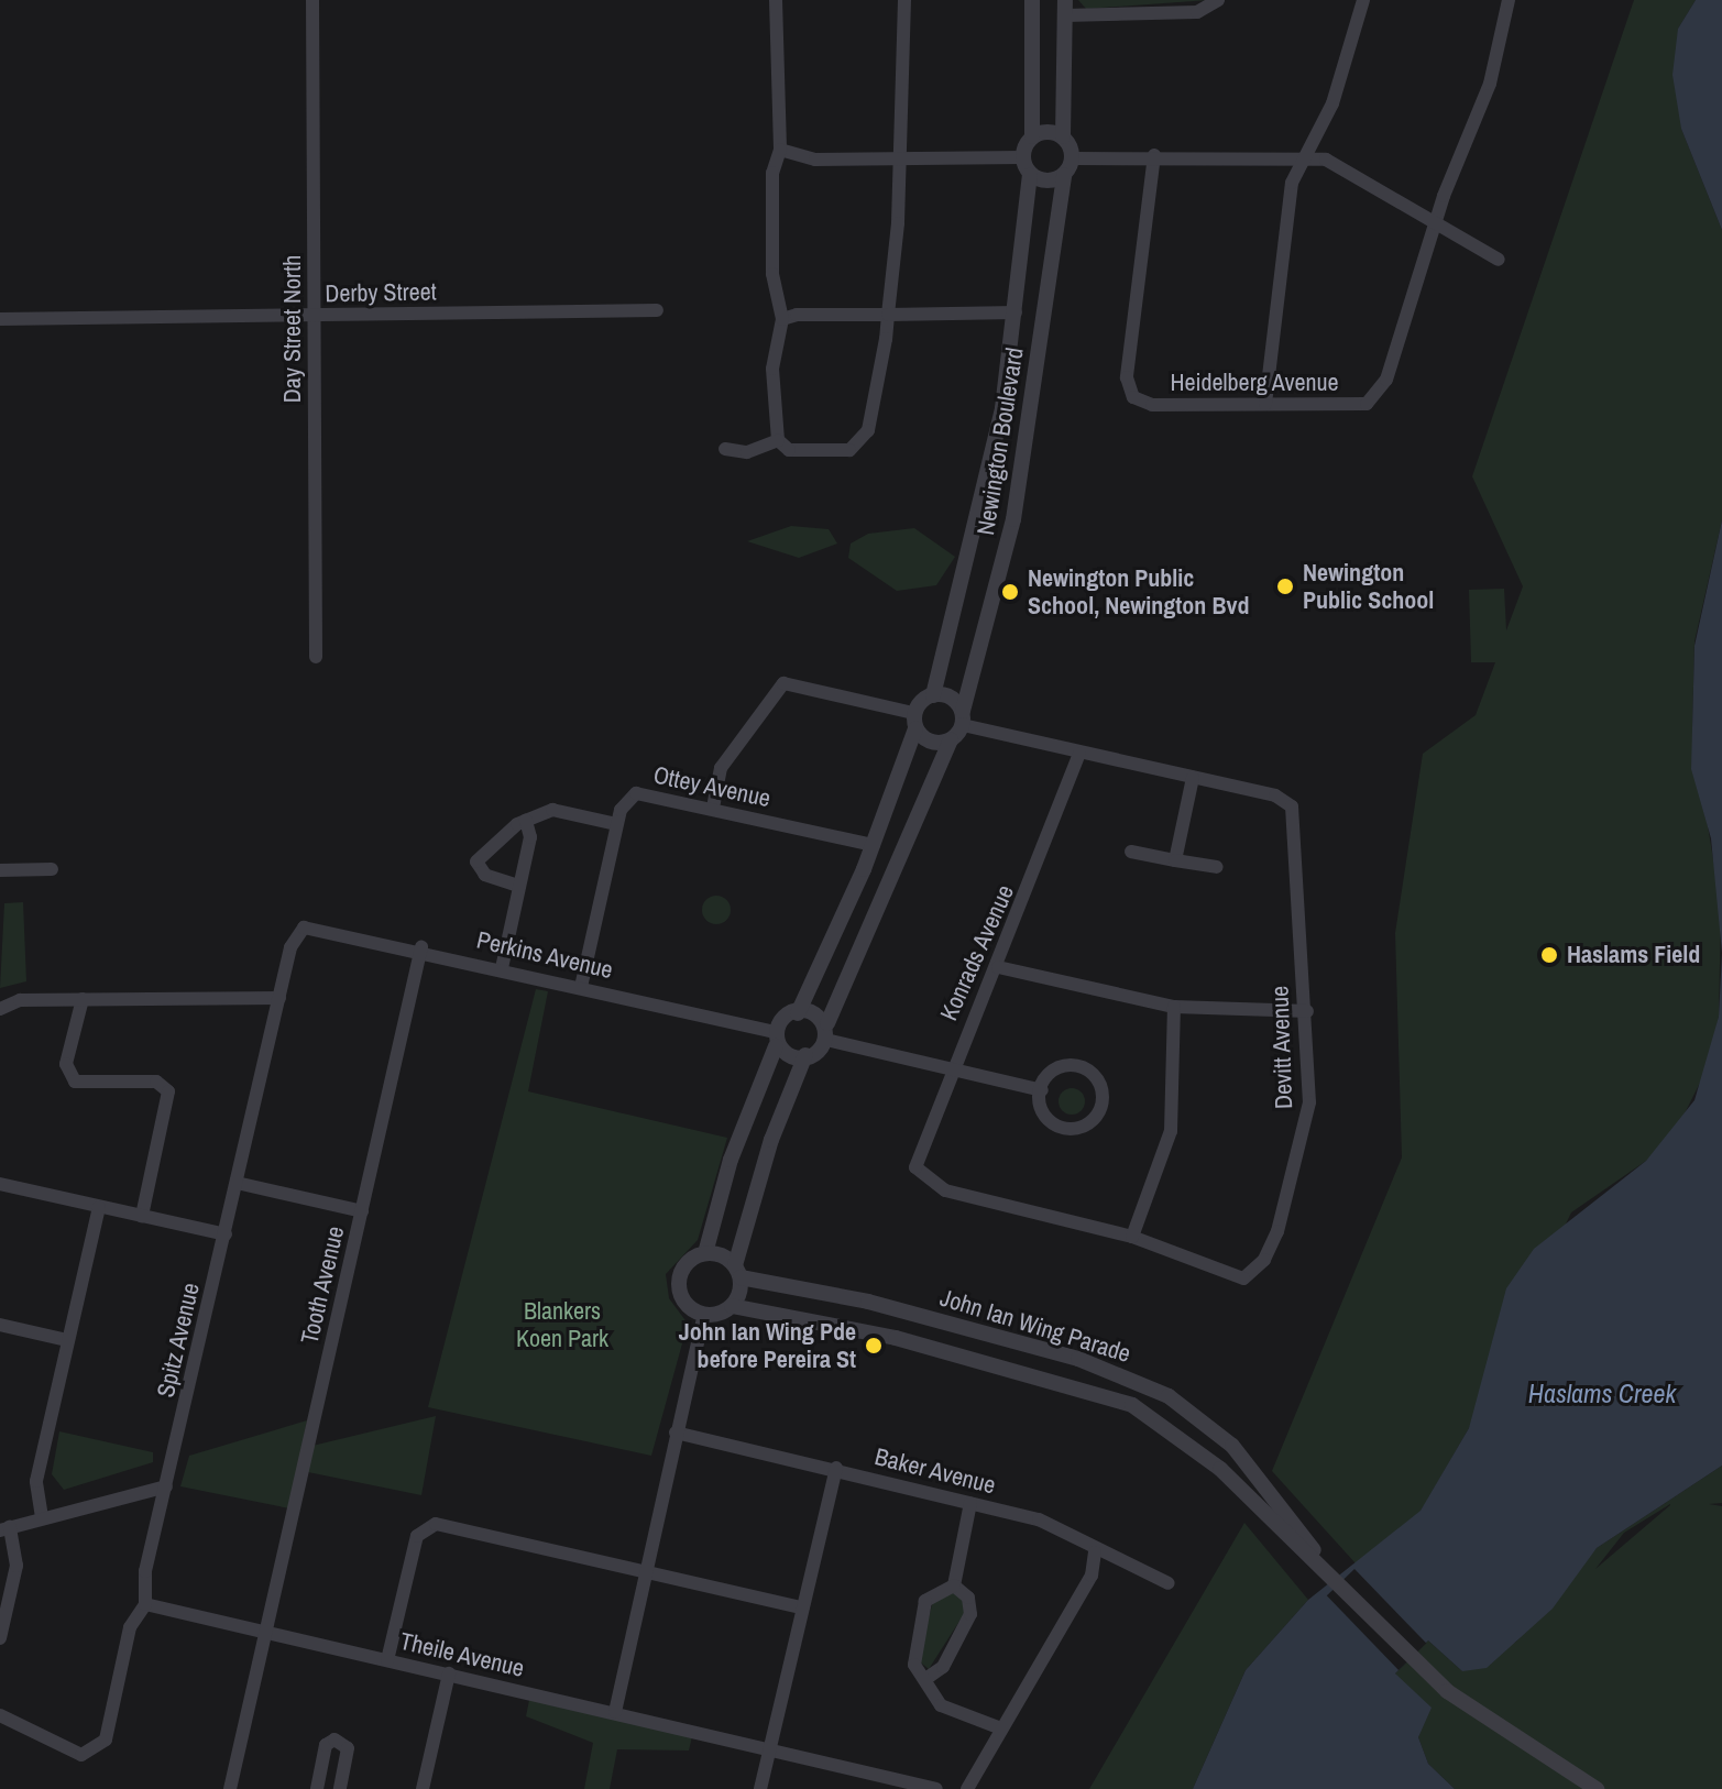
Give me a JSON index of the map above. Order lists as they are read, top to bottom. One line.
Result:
{"streets":{"street":["Derby Street","Day Street North","Heidelberg Avenue","Newington Boulevard","Ottey Avenue","Konrads Avenue","Perkins Avenue","Devitt Avenue","Tooth Avenue","John Ian Wing Parade","Spitz Avenue","Baker Avenue","Theile Avenue"]},"crossings":[["Derby Street","Day Street North"],["Konrads Avenue","Devitt Avenue"],["Perkins Avenue","Tooth Avenue"],["Perkins Avenue","Spitz Avenue"],["Tooth Avenue","Theile Avenue"],["Spitz Avenue","Theile Avenue"]],"water":["Haslams Creek"],"parks":["Blankers Koen Park"],"places":["Newington Public School","Newington Public School, Newington Bvd","Haslams Field","John Ian Wing Pde before Pereira St"]}
